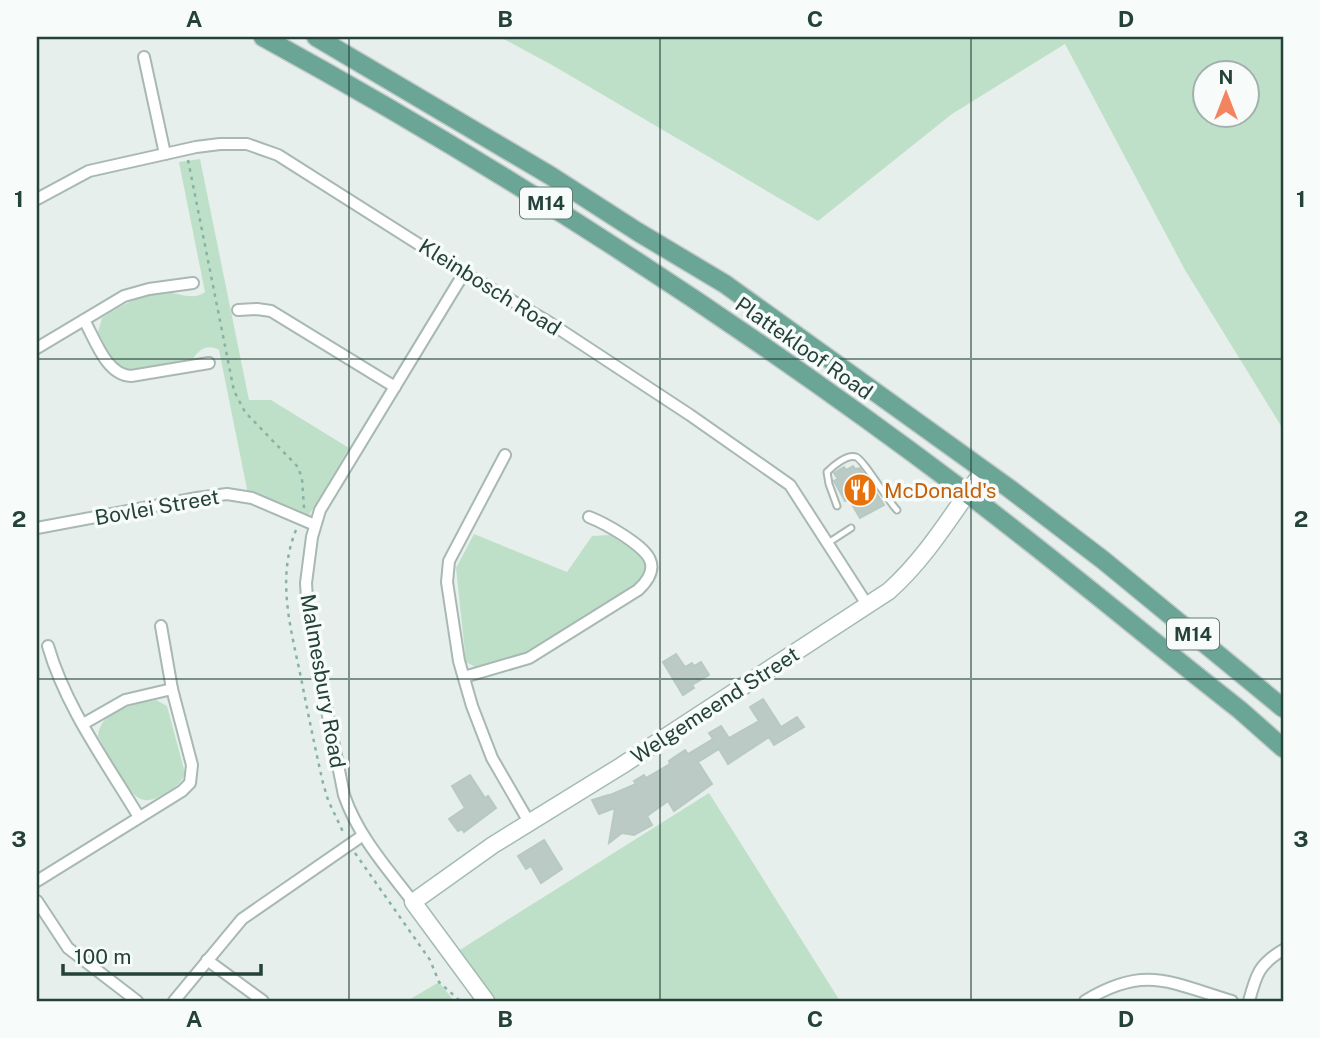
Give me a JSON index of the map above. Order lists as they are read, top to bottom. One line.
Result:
{"streets":{"main road":["M14","Plattekloof Road"],"street":["Kleinbosch Road","Bovlei Street","Malmesbury Road","Welgemeend Street"]},"crossings":[["Kleinbosch Road","Malmesbury Road"],["Kleinbosch Road","Welgemeend Street"],["Plattekloof Road","Welgemeend Street"],["Bovlei Street","Malmesbury Road"],["Malmesbury Road","Welgemeend Street"]],"places":{"restaurant":["McDonald's"]},"scale_bar":"100 m","north":"top","grid":{"columns":["A","B","C","D"],"rows":["1","2","3"]}}
